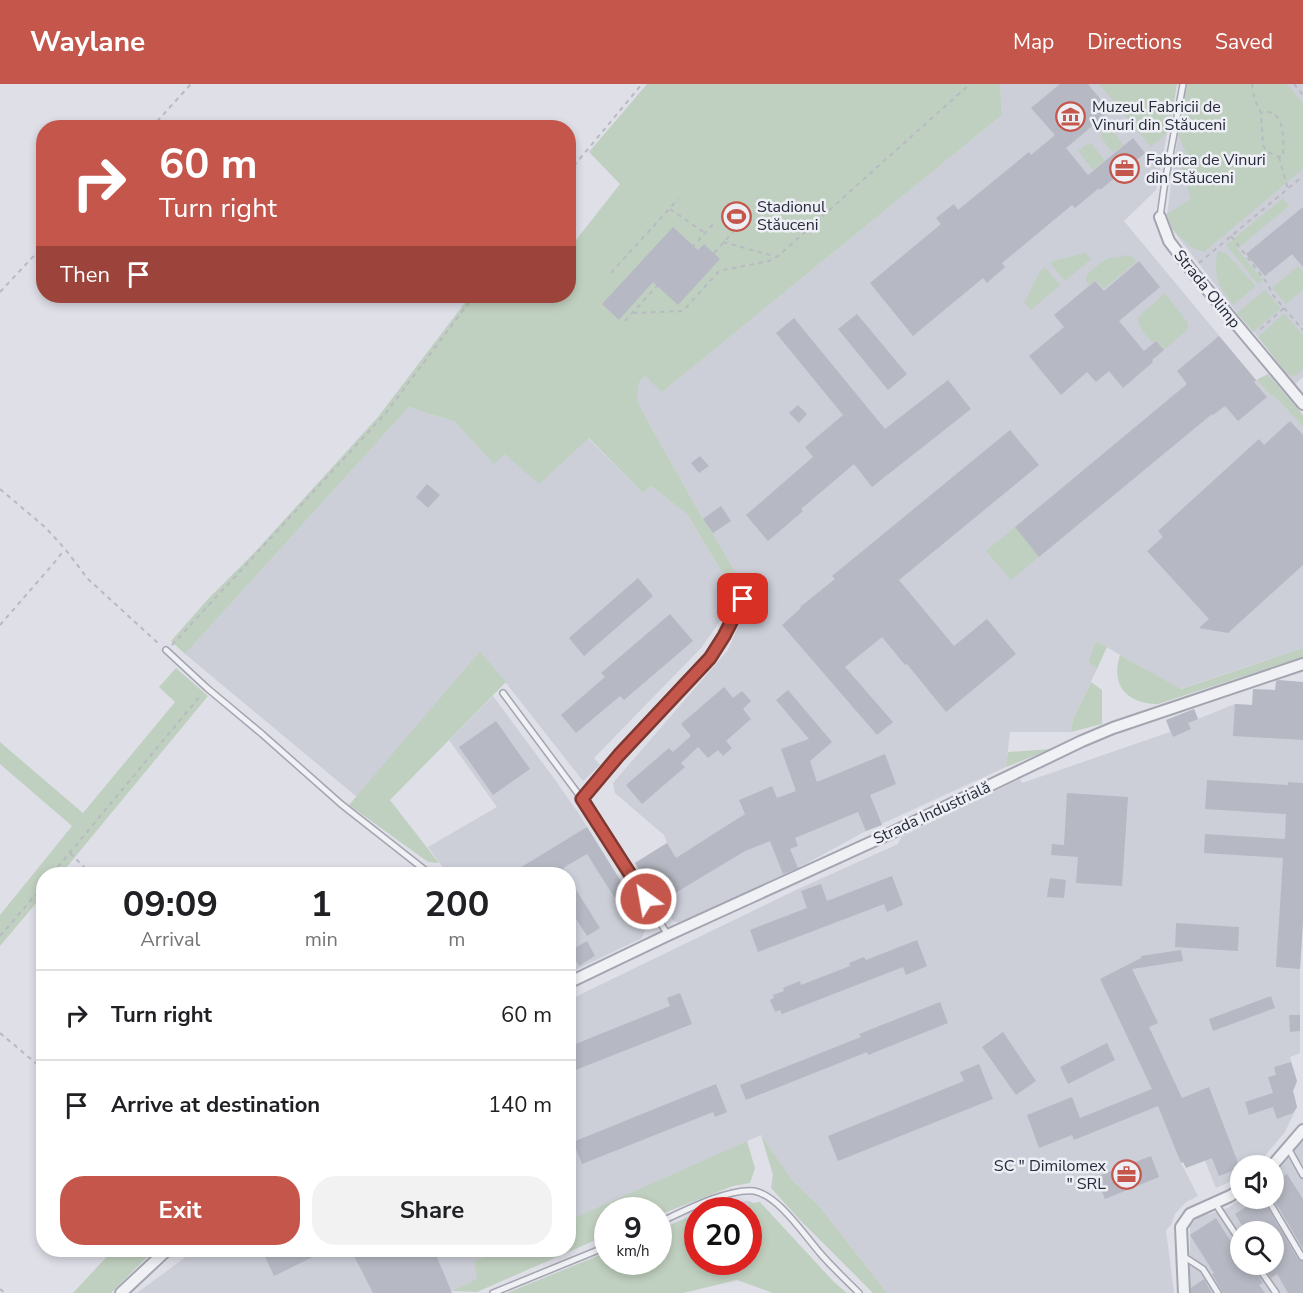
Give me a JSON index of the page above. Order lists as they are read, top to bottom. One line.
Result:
{"streets":{"street":["Strada Olimp","Strada Industrială"]},"places":{"museum":["Muzeul Fabricii de Vinuri din Stăuceni"],"office":["Fabrica de Vinuri din Stăuceni","SC \" Dimilomex \" SRL"],"sports":["Stadionul Stăuceni"]},"page":{"header":"Waylane","nav":["Map","Directions","Saved"],"turn":["60 m","Turn right"],"then":"Then","eta":["09:09","Arrival","1","min","200","m"],"list":[{"name":"Turn right","value":"60 m"},{"name":"Arrive at destination","value":"140 m"}],"buttons":["Exit","Share"],"speed":"9 km/h","limit":"20"}}
